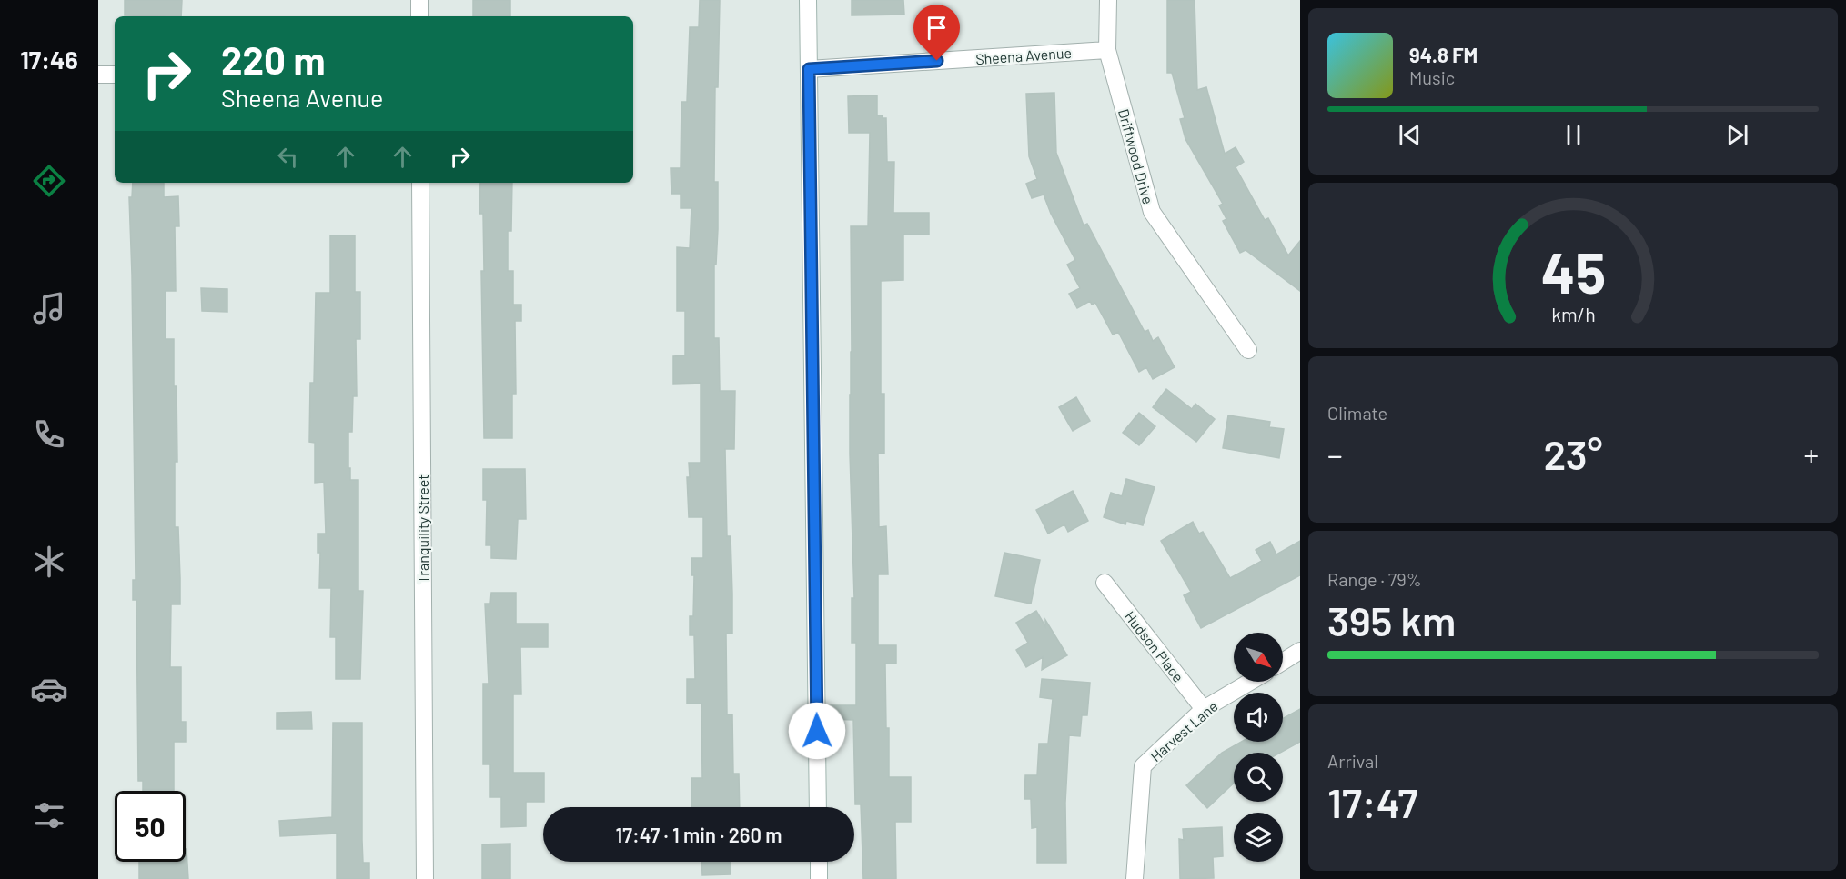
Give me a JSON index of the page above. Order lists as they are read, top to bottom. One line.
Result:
{"streets":{"street":["Sheena Avenue","Driftwood Drive","Tranquility Street","Hudson Place","Harvest Lane"]},"crossings":[["Sheena Avenue","Driftwood Drive"],["Hudson Place","Harvest Lane"]],"north":"bottom right","page":{"tabs":"17:46","turn":["220 m","Sheena Avenue"],"song":["94.8 FM","Music"],"tile":["Climate",["Range · 79%","395 km"],["Arrival","17:47"]],"heat":["−","23°","+"],"limit":"50","trip":"17:47 · 1 min · 260 m","gauge":["45","km/h"]}}
